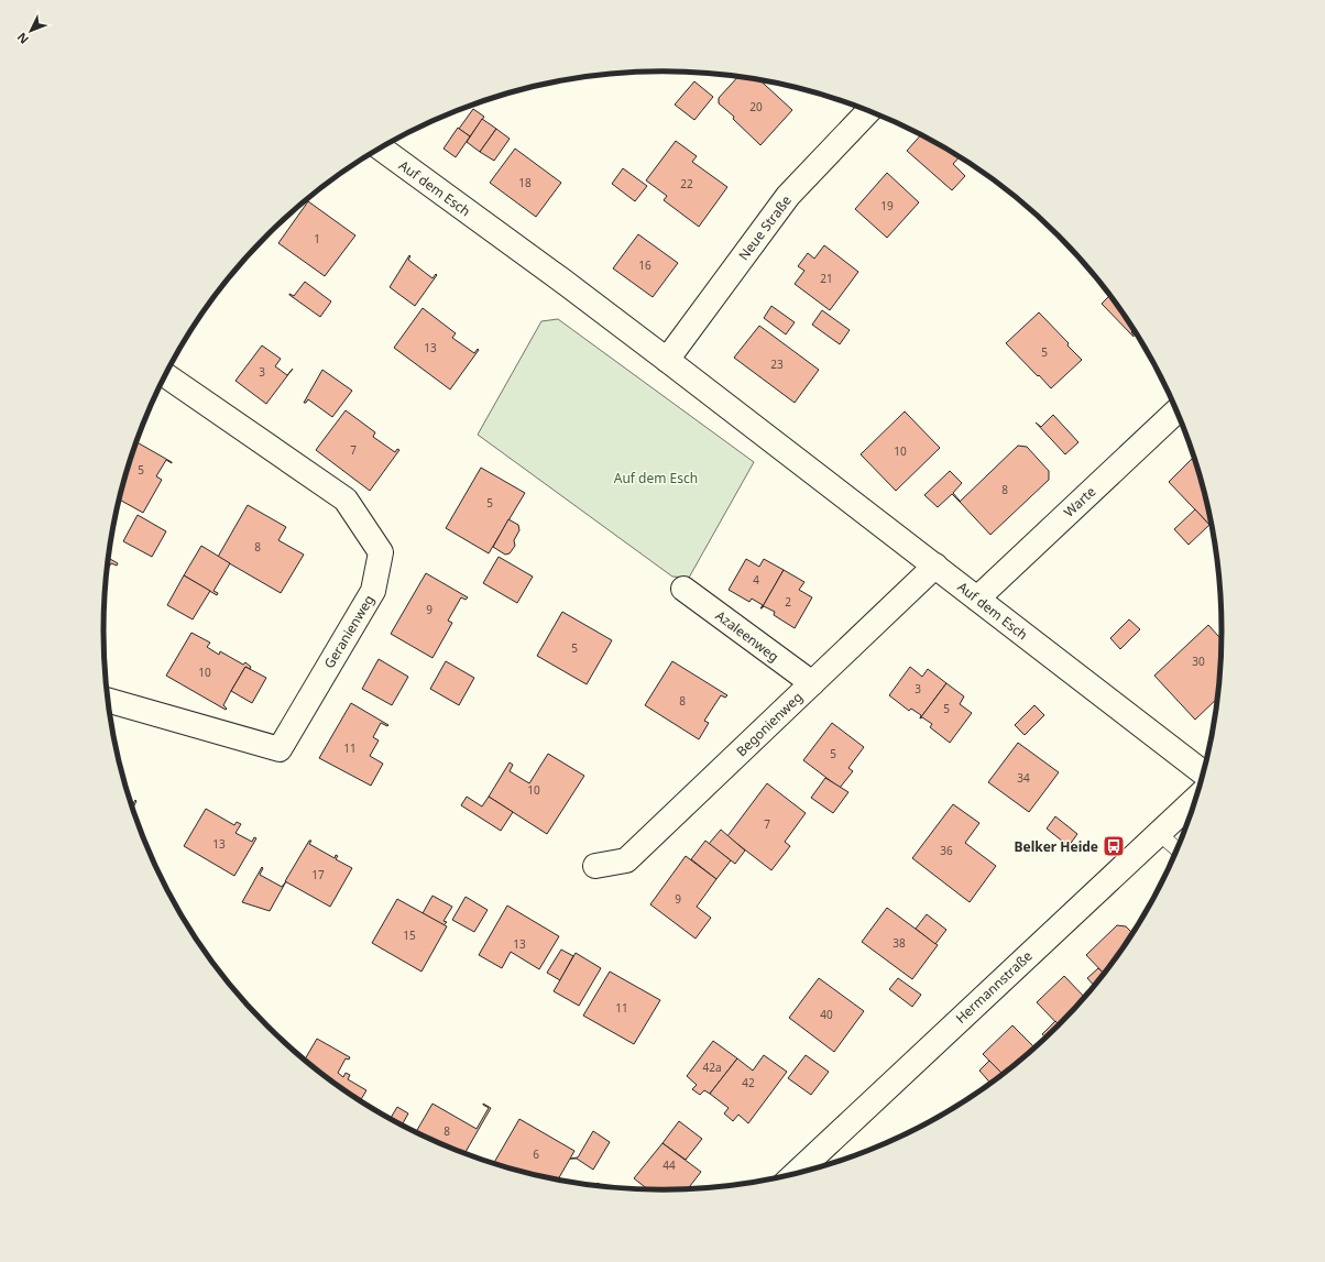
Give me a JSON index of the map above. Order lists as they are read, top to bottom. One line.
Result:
{"streets":{"street":["Auf dem Esch","Neue Straße","Warte","Geranienweg","Azaleenweg","Begonienweg","Hermannstraße"]},"crossings":[["Auf dem Esch","Neue Straße"],["Auf dem Esch","Warte"],["Auf dem Esch","Begonienweg"],["Azaleenweg","Begonienweg"]],"parks":["Auf dem Esch"],"places":{"bus stop":["Belker Heide"]},"house_numbers":["20","18","22","19","1","16","21","13","5","23","3","7","10","5","8","5","8","4","2","9","5","30","10","3","8","5","11","5","34","10","7","13","36","17","9","15","38","13","11","40","42a","42","8","6","44"],"north":"bottom left"}
